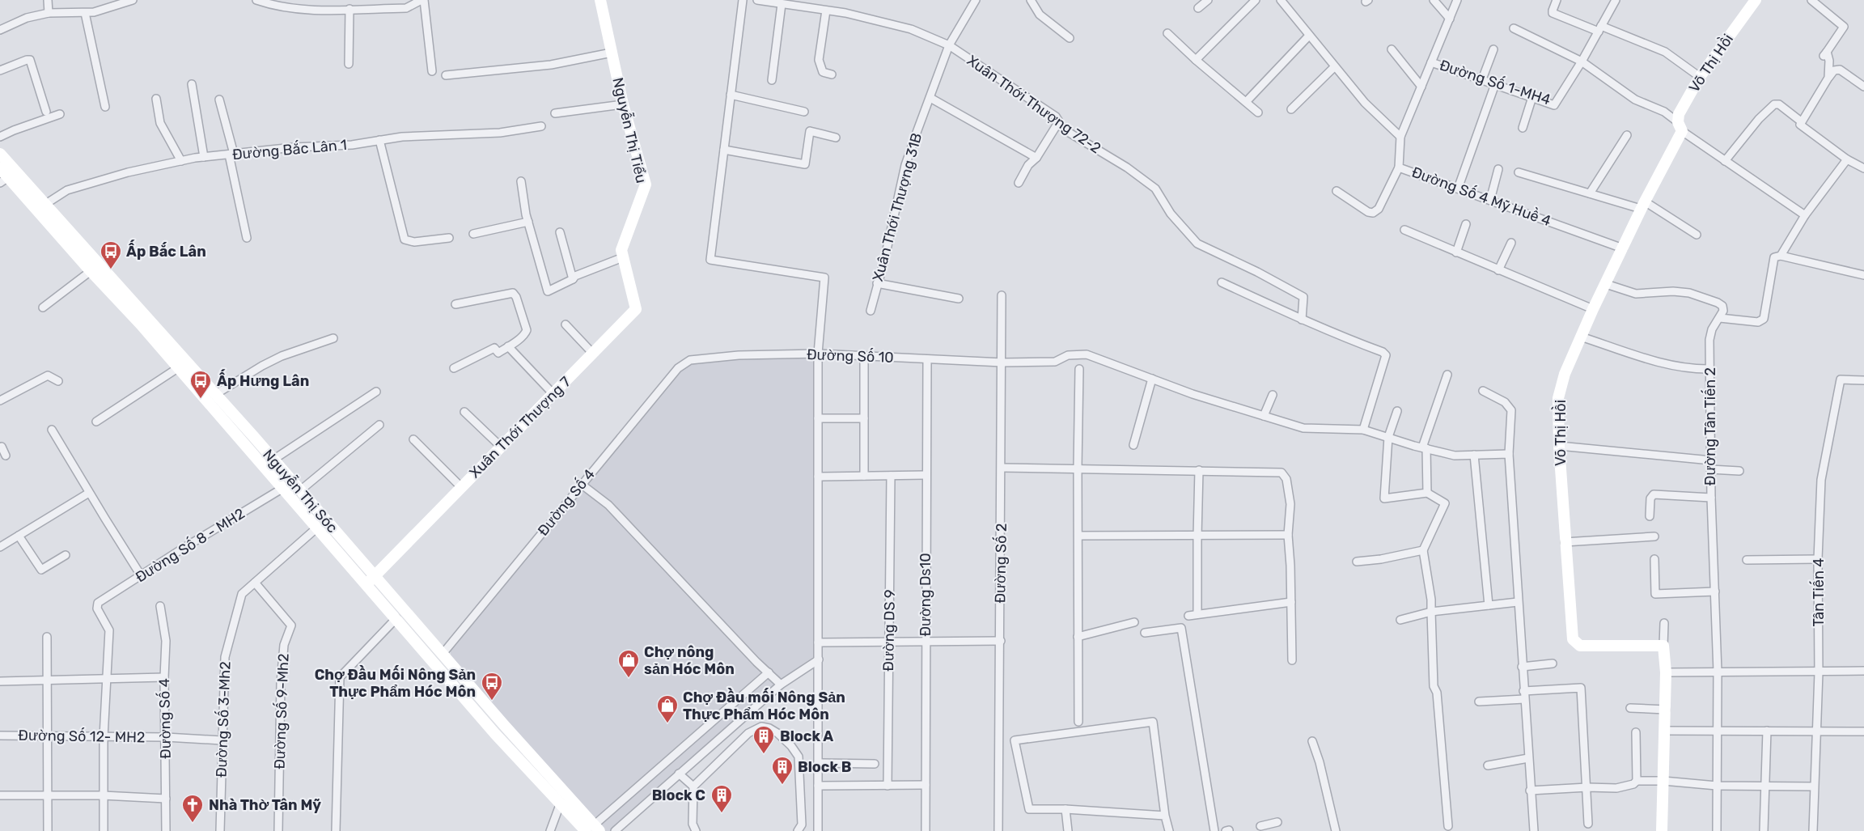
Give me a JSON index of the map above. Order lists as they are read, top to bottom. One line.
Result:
{"streets":{"main road":["Võ Thị Hồi","Nguyễn Thị Tiểu","Xuân Thới Thượng 7","Nguyễn Thị Sóc"],"street":["Đường Số 1-MH4","Xuân Thới Thượng 72-2","Đường Bắc Lân 1","Đường Số 4 Mỹ Huề 4","Xuân Thới Thượng 31B","Đường Số 10","Đường Tân Tiến 2","Đường Số 4","Đường Số 8 - MH2","Đường Số 2","Tân Tiến 4","Đường Ds10","Đường DS 9","Đường Số 9-Mh2","Đường Số 3-Mh2","Đường Số 12- MH2"]},"crossings":[["Võ Thị Hồi","Đường Số 4 Mỹ Huề 4"],["Đường Số 1-MH4","Đường Số 4 Mỹ Huề 4"],["Xuân Thới Thượng 72-2","Xuân Thới Thượng 31B"],["Nguyễn Thị Tiểu","Xuân Thới Thượng 7"],["Đường Bắc Lân 1","Nguyễn Thị Sóc"],["Đường Số 10","Đường Số 4"],["Đường Số 10","Đường Số 2"],["Đường Số 10","Đường Ds10"],["Xuân Thới Thượng 7","Nguyễn Thị Sóc"],["Nguyễn Thị Sóc","Đường Số 4"],["Nguyễn Thị Sóc","Đường Số 8 - MH2"],["Nguyễn Thị Sóc","Đường Số 3-Mh2"],["Đường Số 4","Đường Số 12- MH2"],["Đường Số 9-Mh2","Đường Số 3-Mh2"],["Đường Số 3-Mh2","Đường Số 12- MH2"]],"places":{"bus stop":["Ấp Bắc Lân","Ấp Hưng Lân","Chợ Đầu Mối Nông Sản Thực Phẩm Hóc Môn"],"shop":["Chợ nông sản Hóc Môn","Chợ Đầu mối Nông Sản Thực Phẩm Hóc Môn"],"building":["Block A","Block B","Block C"],"church":["Nhà Thờ Tân Mỹ"]}}
